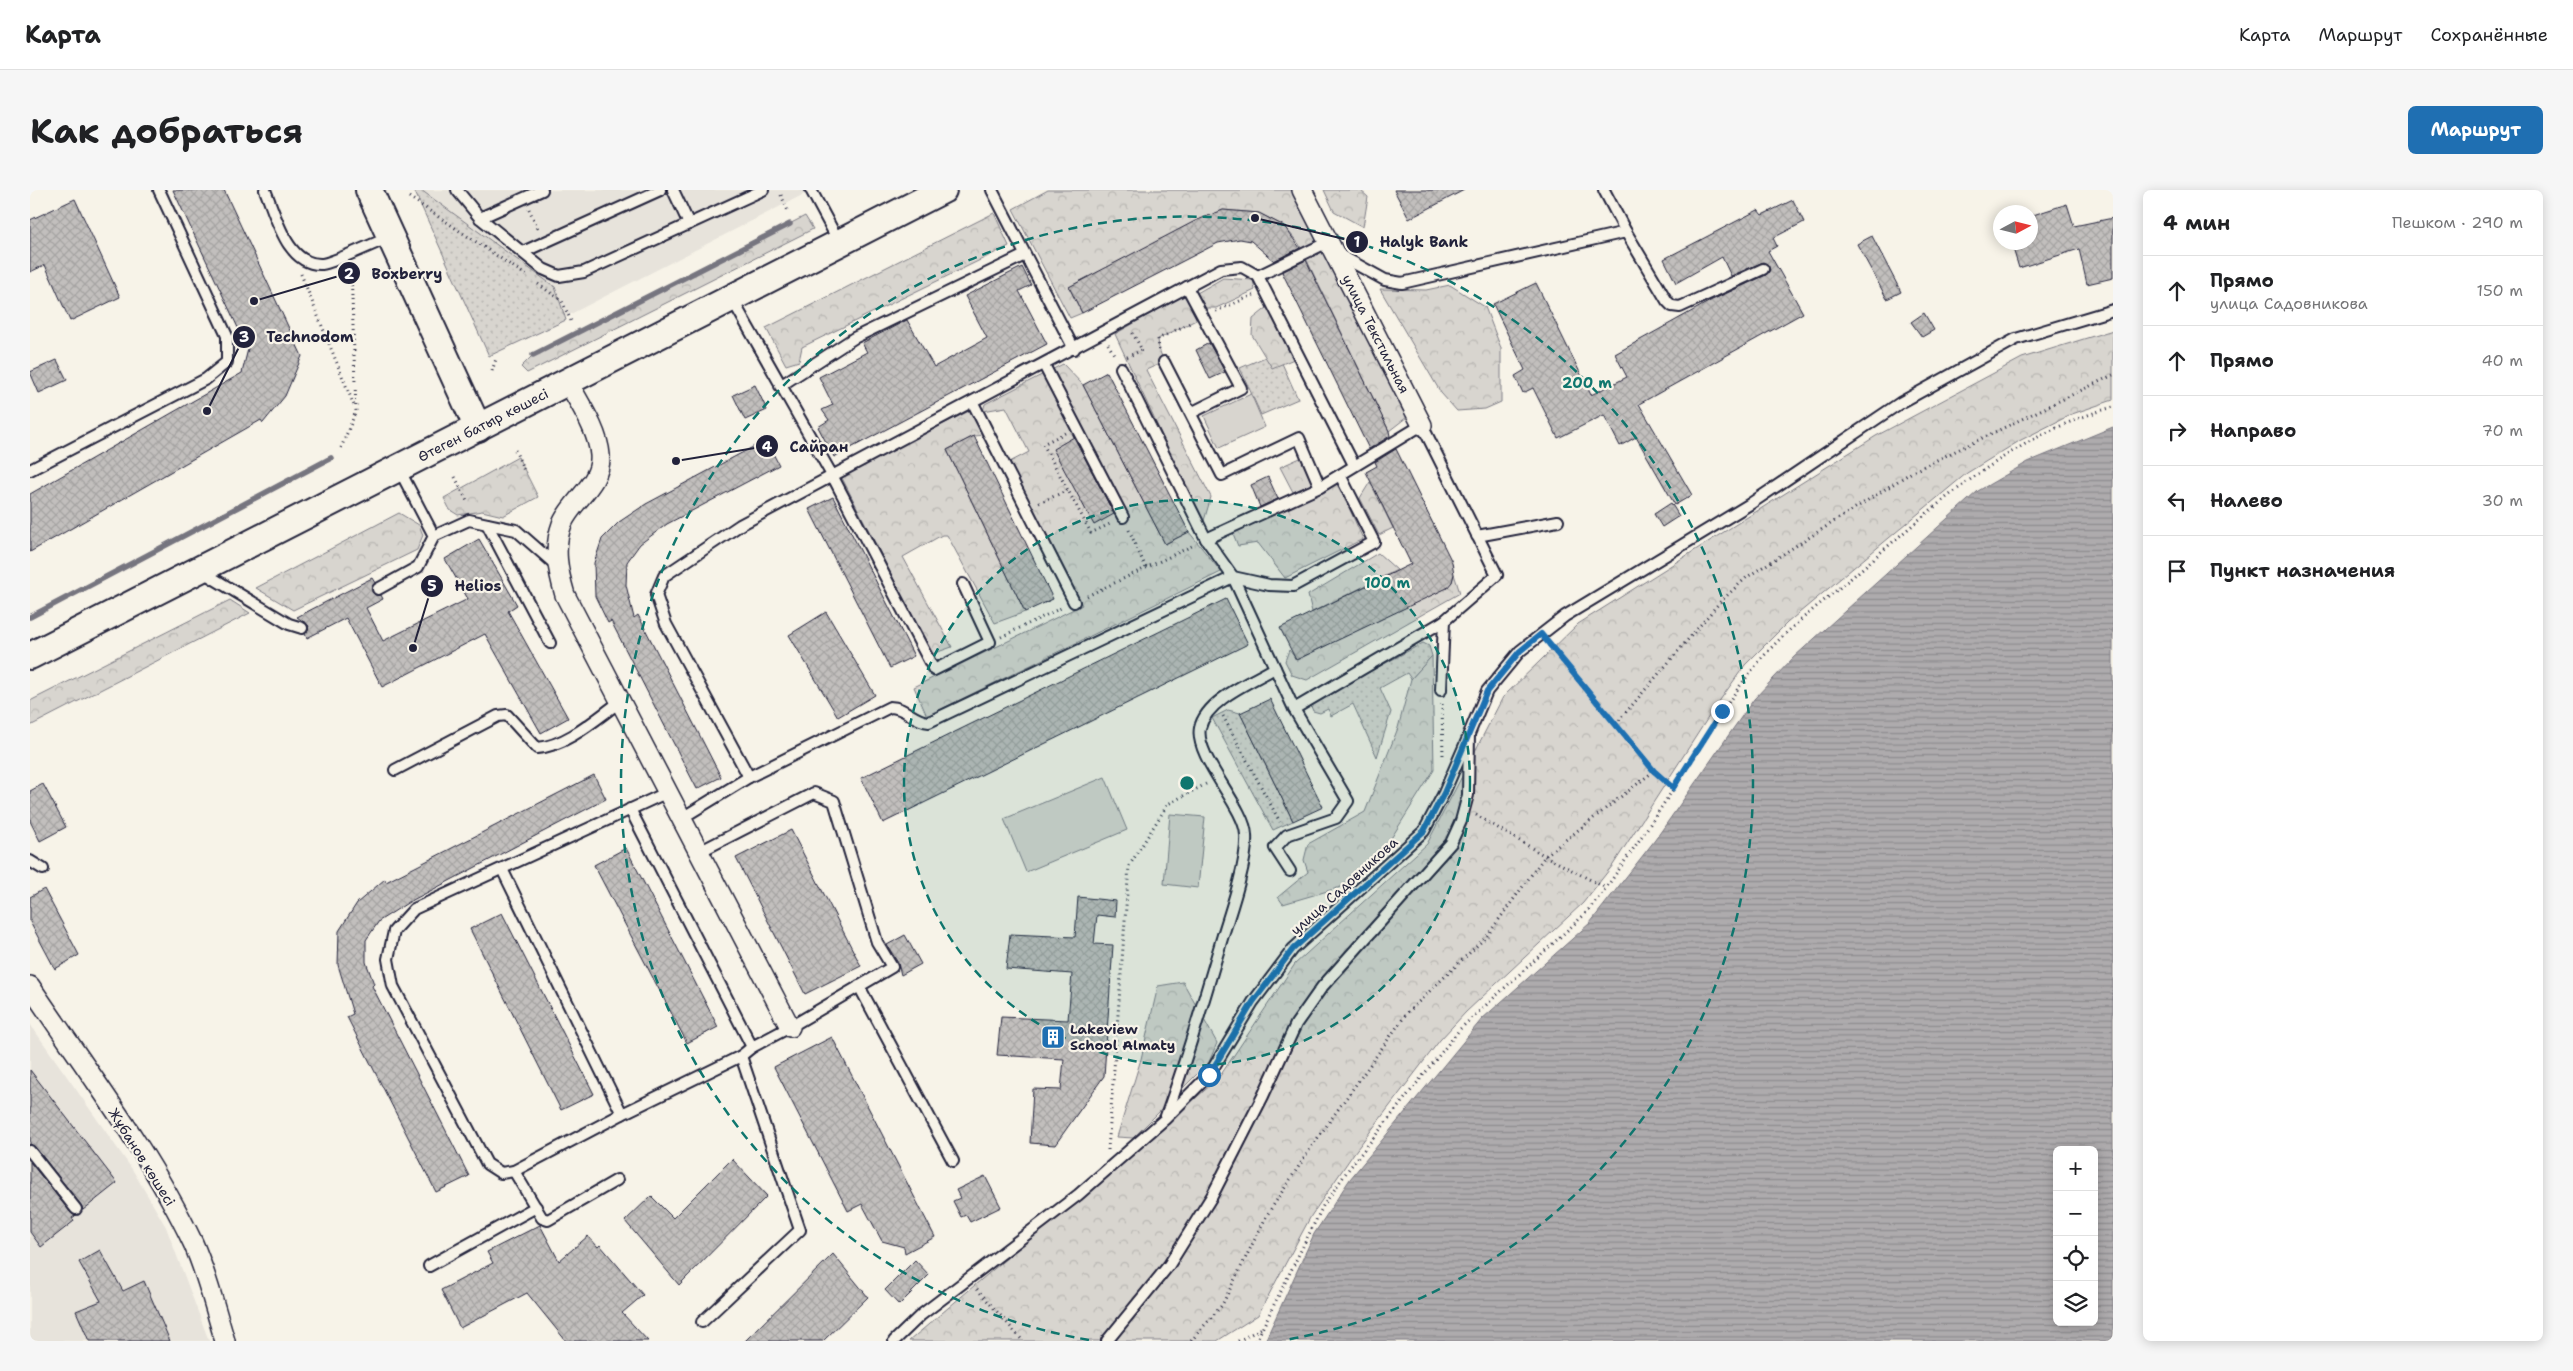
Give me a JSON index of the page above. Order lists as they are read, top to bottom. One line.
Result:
{"streets":{"main road":["Өтеген батыр көшесі"],"street":["улица Текстильная","Жұбанов көшесі"],"lane":["улица Садовникова"]},"places":{"other":["Halyk Bank","Boxberry","Technodom","Сайран","Helios"],"building":["Lakeview School Almaty"]},"north":"right","page":{"header":"Карта","nav":["Карта","Маршрут","Сохранённые"],"buttons":"Маршрут","title":"Как добраться","heading":["4 мин","Пешком · 290 m"],"list":[["Прямо","улица Садовникова","150 m"],["Прямо","40 m"],["Направо","70 m"],["Налево","30 m"],"Пункт назначения"],"map_buttons":["+","−"]},"rings":["200 m","100 m"]}
